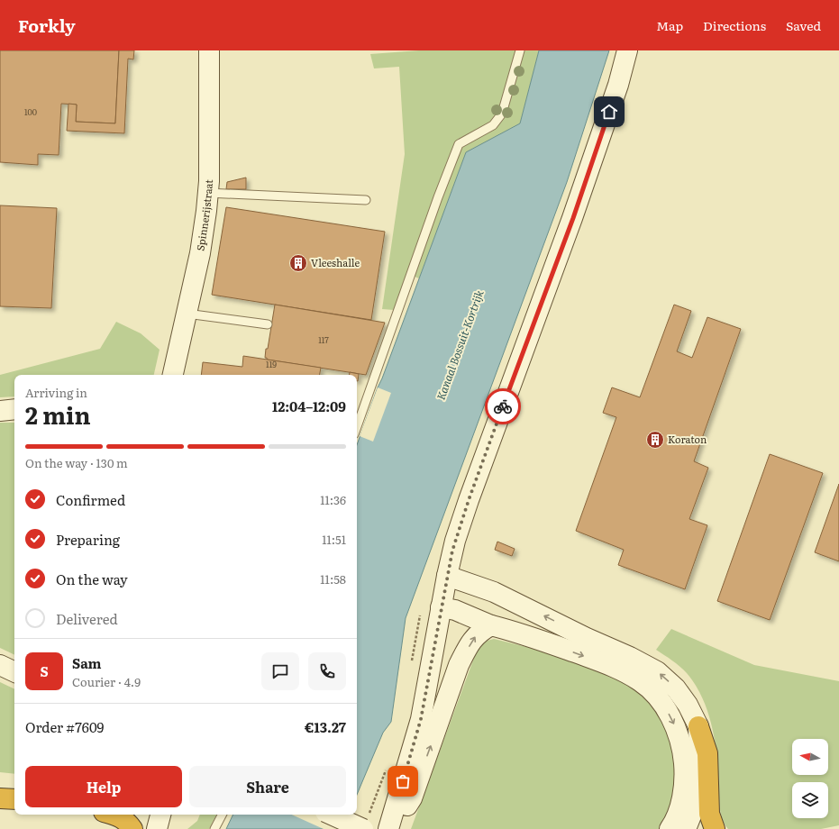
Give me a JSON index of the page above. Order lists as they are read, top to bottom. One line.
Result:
{"streets":{"street":["Spinnerijstraat"]},"water":["Kanaal Bossuit-Kortrijk"],"places":{"building":["Vleeshalle","Koraton"]},"house_numbers":["100","117","119"],"north":"left","page":{"header":"Forkly","nav":["Map","Directions","Saved"],"heading":["2 min","Arriving in","12:04–12:09"],"panel":["Sam","Courier · 4.9","Order #7609","€13.27"],"bar":"On the way · 130 m","list":[["Confirmed","11:36"],["Preparing","11:51"],["On the way","11:58"],"Delivered"],"round":"S","buttons":["Help","Share"]}}
